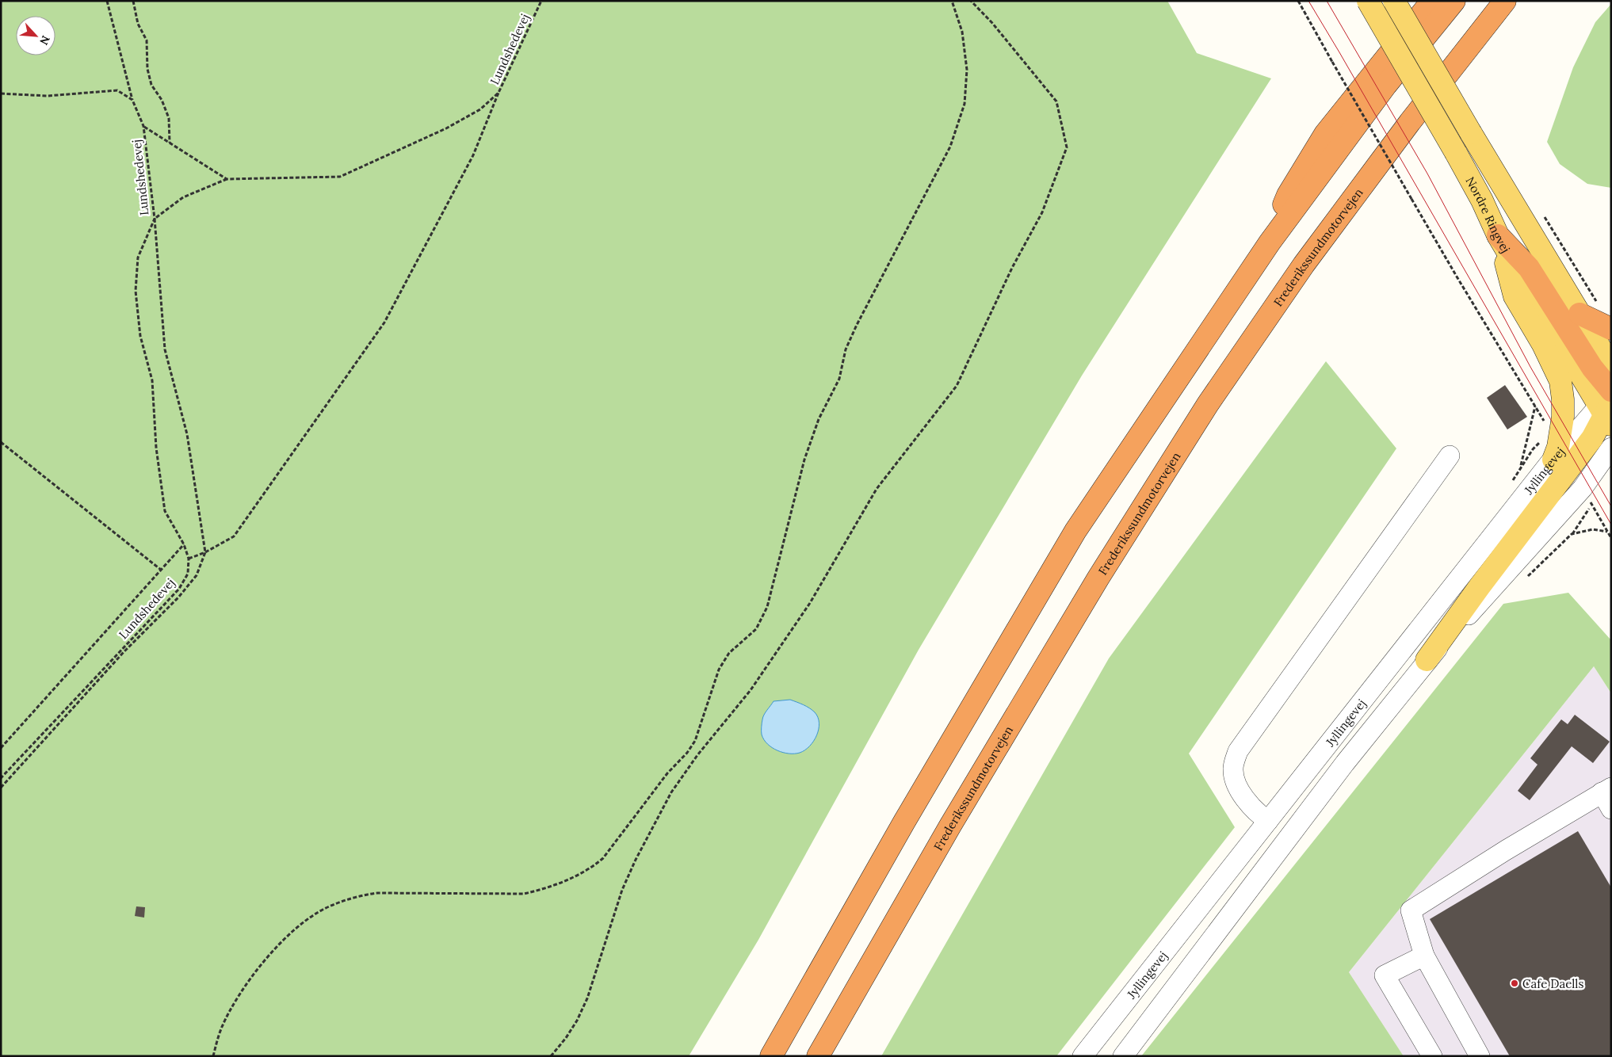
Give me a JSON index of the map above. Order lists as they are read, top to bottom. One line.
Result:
{"streets":{"highway":["Frederikssundmotorvejen"],"main road":["Nordre Ringvej"],"street":["Jyllingevej"],"path":["Lundshedevej"]},"crossings":[["Nordre Ringvej","Jyllingevej"]],"places":["Cafe Daells"],"north":"bottom right"}
